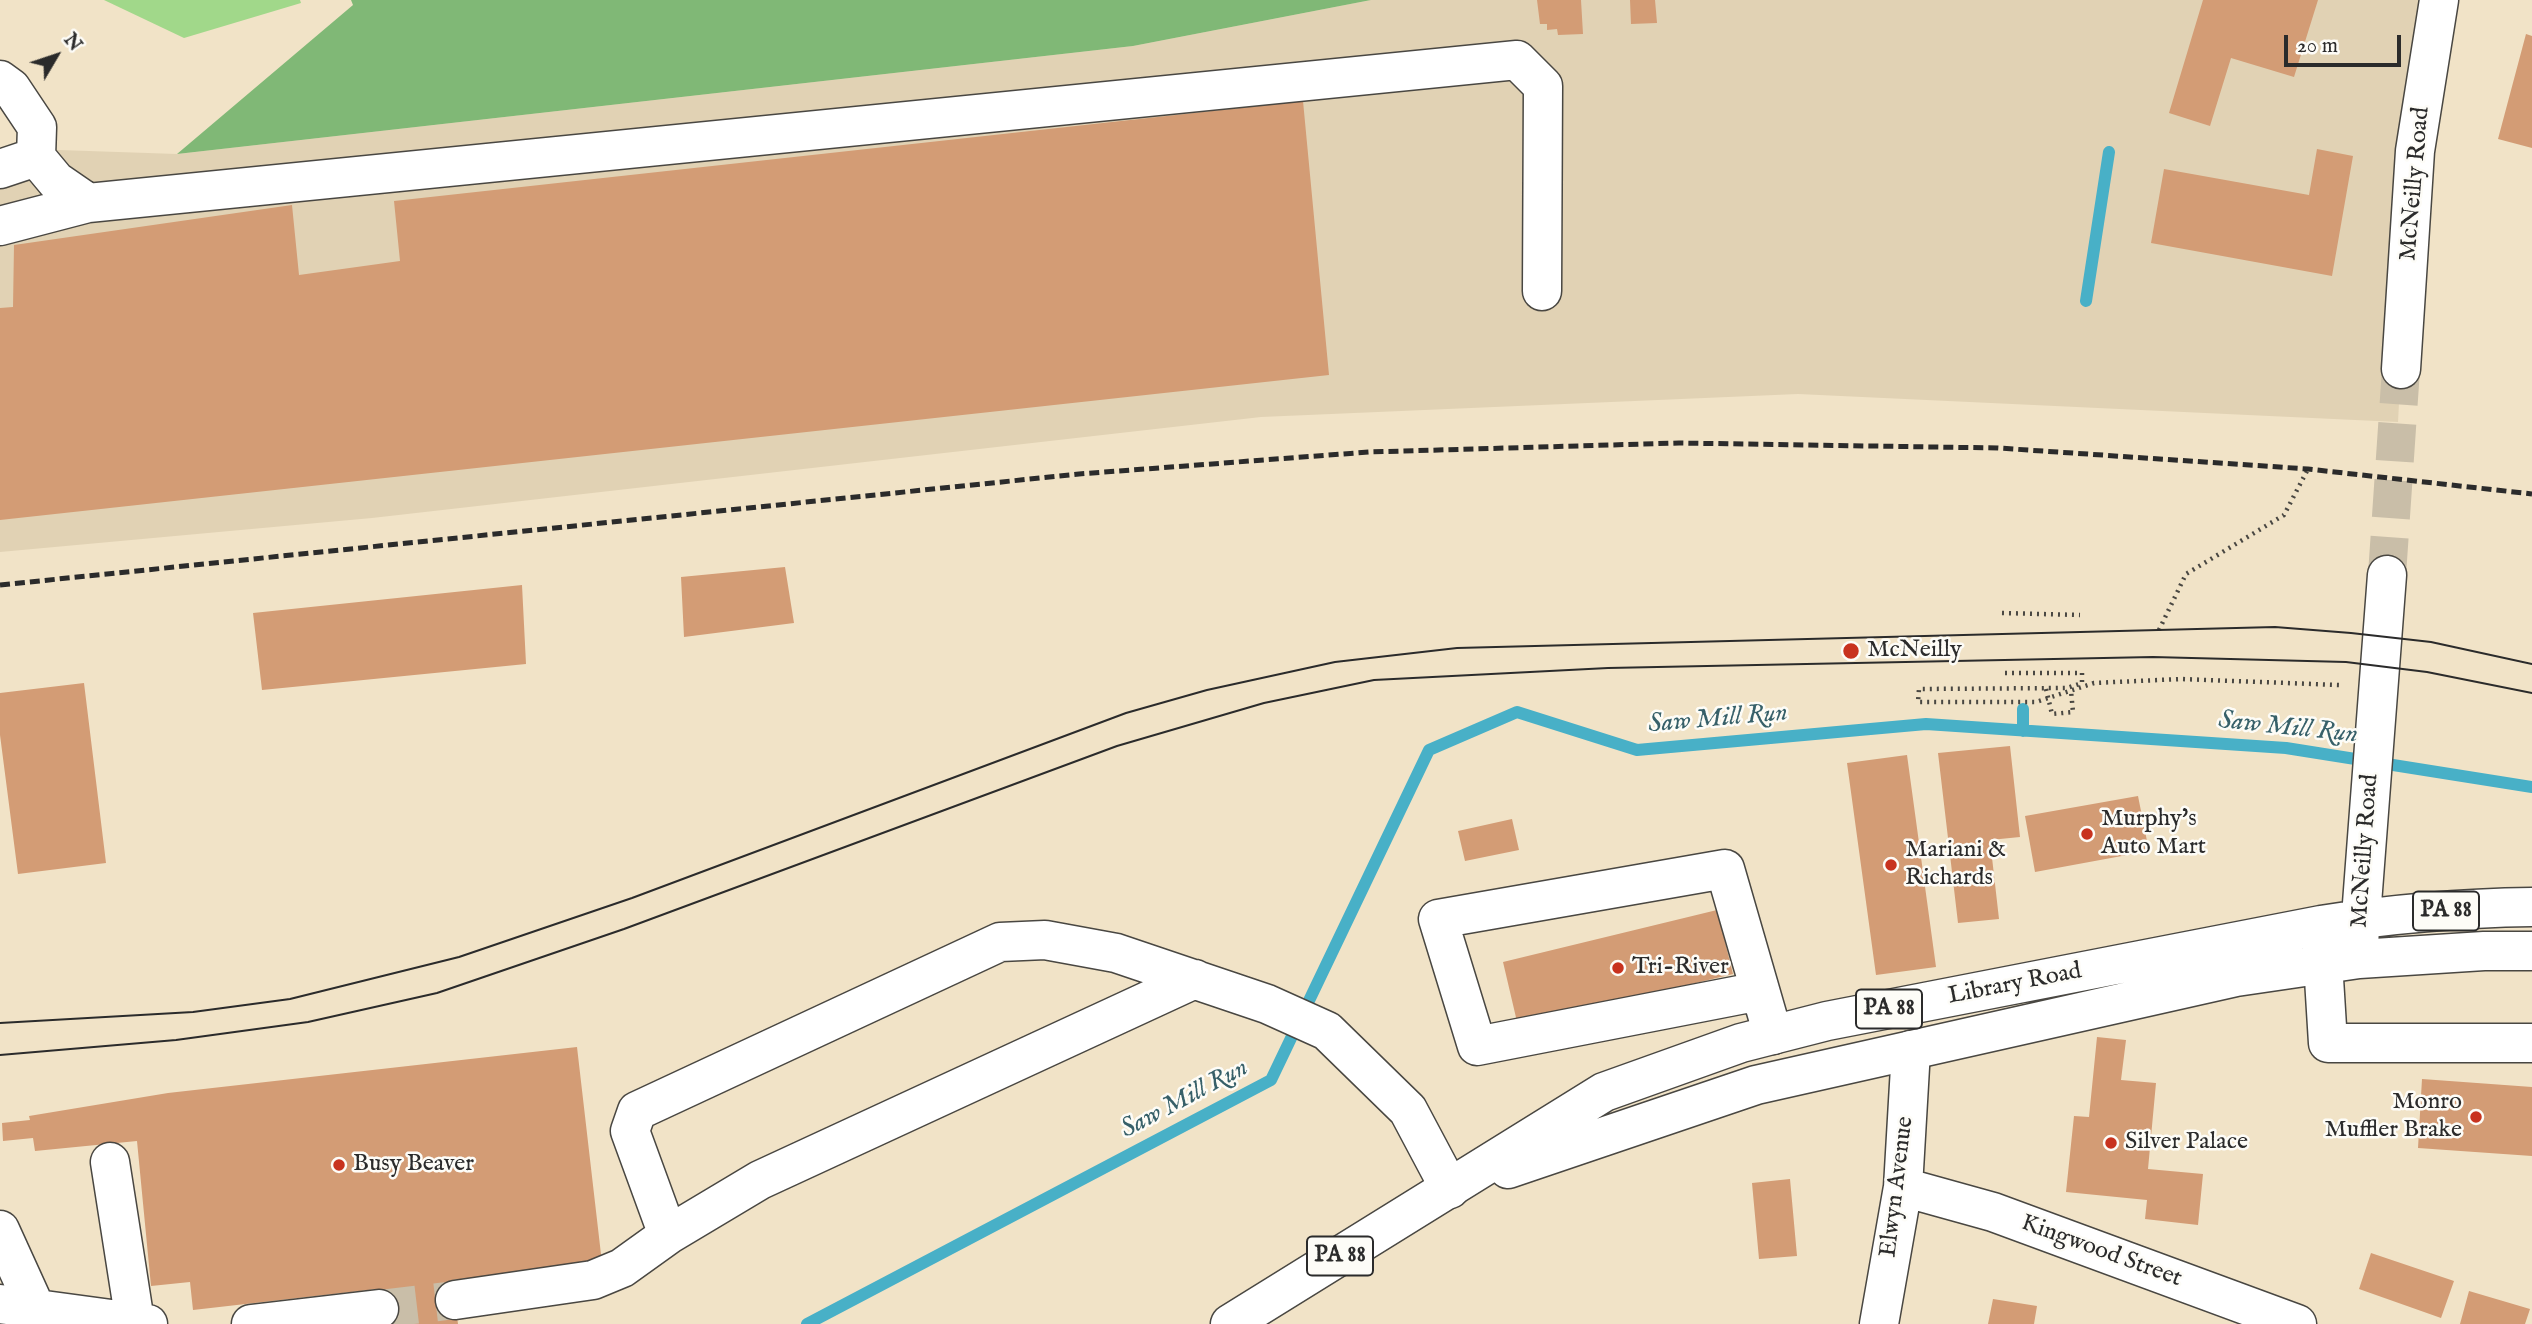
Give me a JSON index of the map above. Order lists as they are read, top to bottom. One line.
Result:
{"streets":{"main road":["McNeilly Road","PA 88","Library Road","Elwyn Avenue","Kingwood Street"]},"crossings":[["McNeilly Road","Library Road"],["Library Road","Elwyn Avenue"],["Elwyn Avenue","Kingwood Street"]],"water":["Saw Mill Run"],"places":["McNeilly","Murphy's Auto Mart","Mariani & Richards","Tri-River","Monro Muffler Brake","Silver Palace","Busy Beaver"],"scale_bar":"20 m","north":"top right"}
